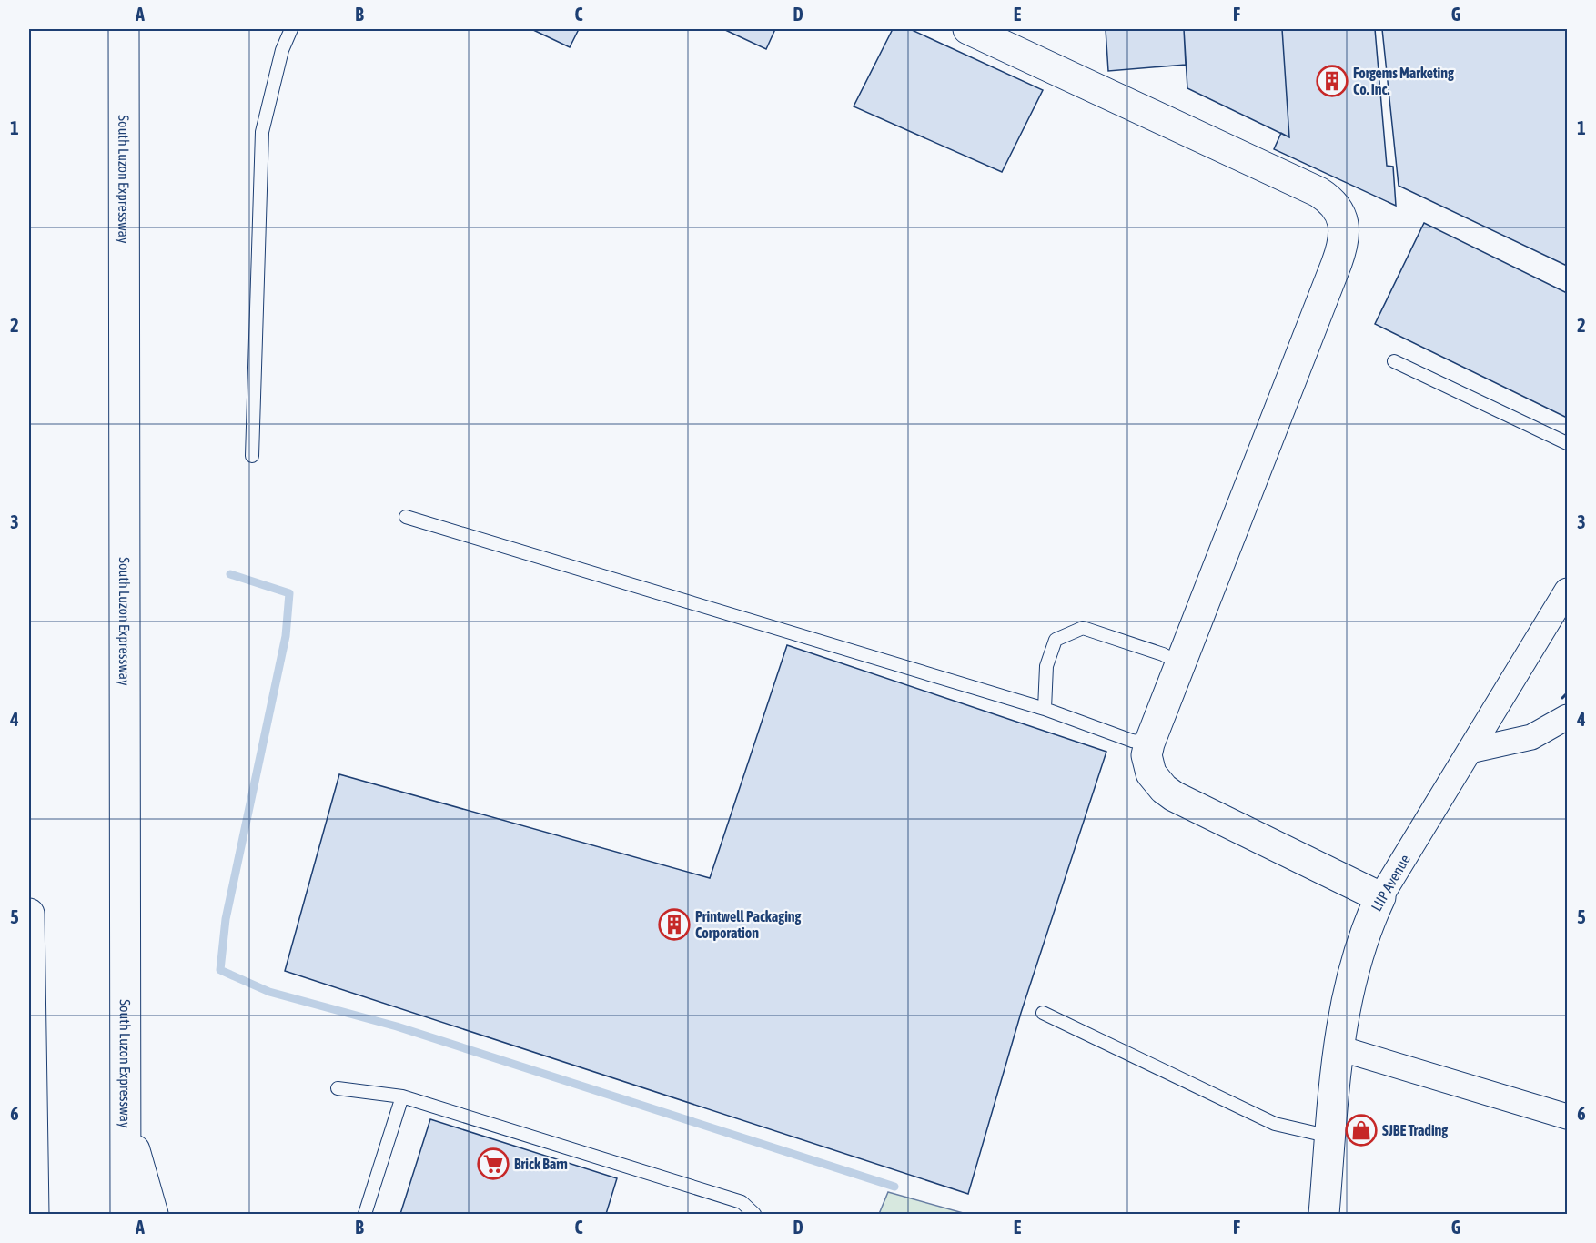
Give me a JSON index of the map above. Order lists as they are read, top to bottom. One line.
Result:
{"streets":{"main road":["South Luzon Expressway","LIIP Avenue"]},"places":{"building":["Forgems Marketing Co. Inc.","Printwell Packaging Corporation"],"shop":["SJBE Trading"],"supermarket":["Brick Barn"]},"grid":{"columns":["A","B","C","D","E","F","G"],"rows":["1","2","3","4","5","6"]}}
